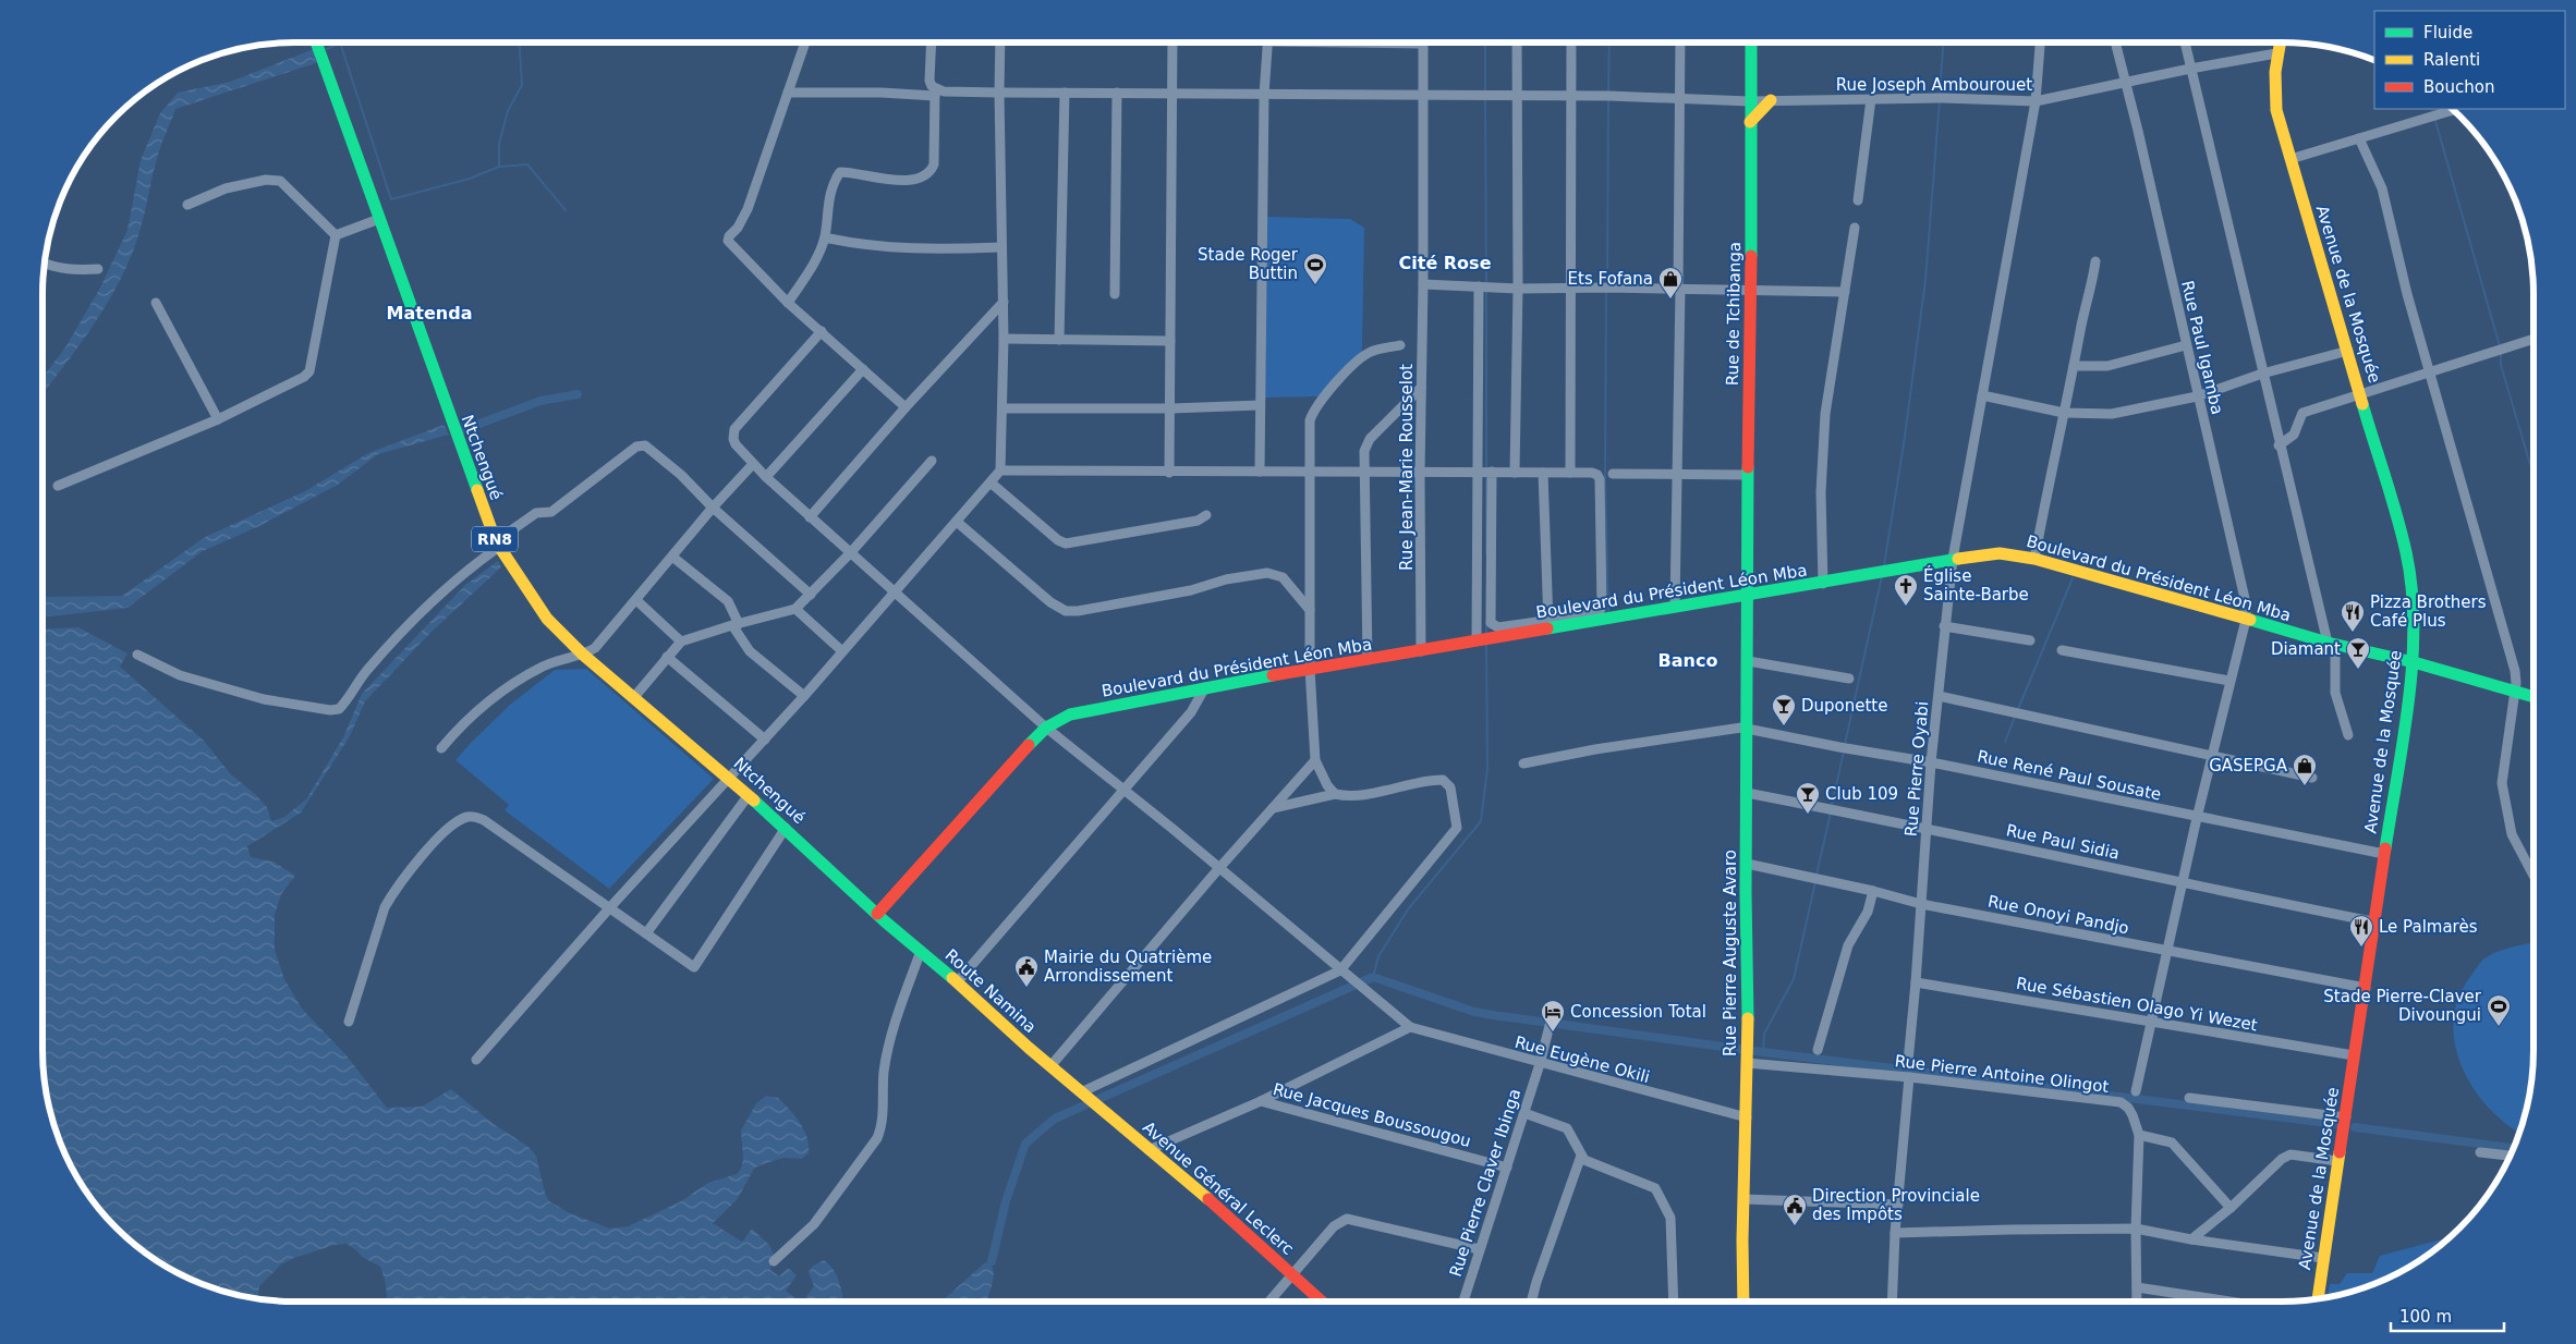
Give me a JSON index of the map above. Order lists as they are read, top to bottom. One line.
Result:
{"streets":{"street":["Rue Joseph Ambourouet","Avenue de la Mosquée","Rue de Tchibanga","Rue Paul Igamba","Ntchengué","Rue Jean-Marie Rousselot","RN8","Boulevard du Président Léon Mba","Rue Pierre Oyabi","Rue René Paul Sousate","Rue Paul Sidia","Rue Onoyi Pandjo","Rue Pierre Auguste Avaro","Route Namina","Rue Sébastien Olago Yi Wezet","Rue Eugène Okili","Rue Pierre Antoine Olingot","Rue Jacques Boussougou","Rue Pierre Claver Ibinga","Avenue Général Leclerc"]},"crossings":[["Rue Joseph Ambourouet","Avenue de la Mosquée"],["Rue Joseph Ambourouet","Rue de Tchibanga"],["Rue Joseph Ambourouet","Rue Paul Igamba"],["Rue Joseph Ambourouet","Rue Jean-Marie Rousselot"],["Rue Joseph Ambourouet","Rue Pierre Oyabi"],["Avenue de la Mosquée","Boulevard du Président Léon Mba"],["Avenue de la Mosquée","Rue René Paul Sousate"],["Avenue de la Mosquée","Rue Paul Sidia"],["Avenue de la Mosquée","Rue Onoyi Pandjo"],["Avenue de la Mosquée","Rue Sébastien Olago Yi Wezet"],["Rue de Tchibanga","Boulevard du Président Léon Mba"],["Rue de Tchibanga","Rue Pierre Auguste Avaro"],["Rue Paul Igamba","Boulevard du Président Léon Mba"],["Ntchengué","Boulevard du Président Léon Mba"],["Ntchengué","Route Namina"],["Rue Jean-Marie Rousselot","Boulevard du Président Léon Mba"],["Boulevard du Président Léon Mba","Rue Pierre Oyabi"],["Boulevard du Président Léon Mba","Rue Pierre Auguste Avaro"],["Boulevard du Président Léon Mba","Route Namina"],["Rue Pierre Oyabi","Rue René Paul Sousate"],["Rue Pierre Oyabi","Rue Paul Sidia"],["Rue Pierre Oyabi","Rue Onoyi Pandjo"],["Rue Pierre Oyabi","Rue Sébastien Olago Yi Wezet"],["Rue René Paul Sousate","Rue Pierre Auguste Avaro"],["Rue Paul Sidia","Rue Pierre Auguste Avaro"],["Rue Onoyi Pandjo","Rue Pierre Auguste Avaro"],["Rue Pierre Auguste Avaro","Rue Eugène Okili"],["Rue Pierre Auguste Avaro","Rue Pierre Antoine Olingot"],["Route Namina","Avenue Général Leclerc"],["Rue Eugène Okili","Rue Pierre Claver Ibinga"],["Rue Jacques Boussougou","Rue Pierre Claver Ibinga"]],"districts":["Cité Rose","Matenda","Banco"],"places":{"sports":["Stade Roger Buttin","Stade Pierre-Claver Divoungui"],"shop":["Ets Fofana","GASEPGA"],"church":["Église Sainte-Barbe"],"restaurant":["Pizza Brothers Café Plus","Le Palmarès"],"bar":["Diamant","Duponette","Club 109"],"public building":["Mairie du Quatrième Arrondissement","Direction Provinciale des Impôts"],"hotel":["Concession Total"]},"legend":["Fluide","Ralenti","Bouchon"],"scale_bar":"100 m"}
